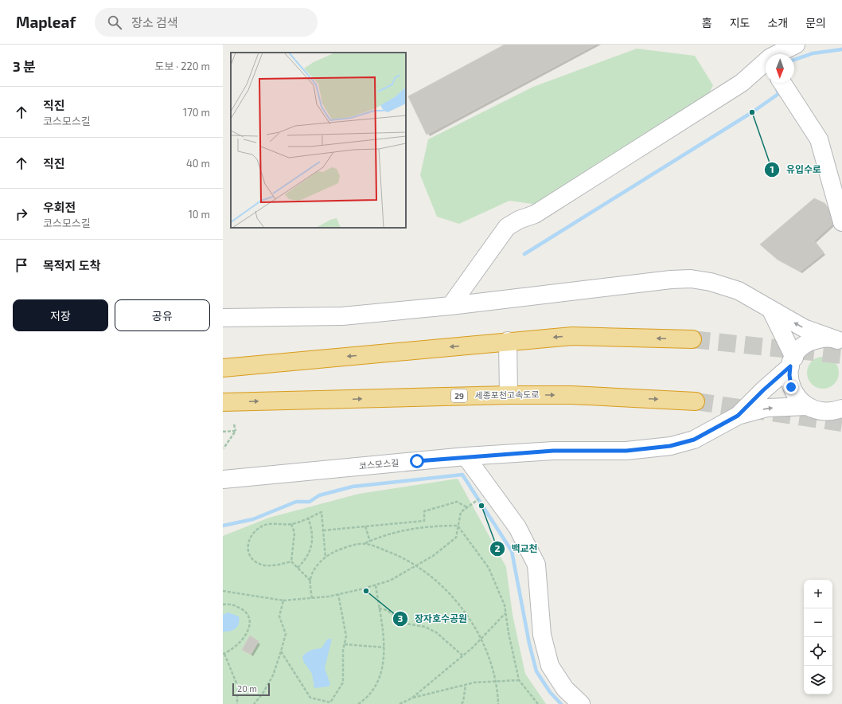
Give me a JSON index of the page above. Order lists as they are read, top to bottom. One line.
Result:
{"streets":{"highway":["세종포천고속도로","29"],"street":["코스모스길"]},"places":["유입수로","백교천","장자호수공원"],"scale_bar":"20 m","north":"bottom","page":{"header":"Mapleaf","search":"장소 검색","nav":["홈","지도","소개","문의"],"heading":["3 분","도보 · 220 m"],"list":[["직진","코스모스길","170 m"],["직진","40 m"],["우회전","코스모스길","10 m"],"목적지 도착"],"buttons":["저장","공유"],"map_buttons":["+","−"],"scale":"20 m"}}
